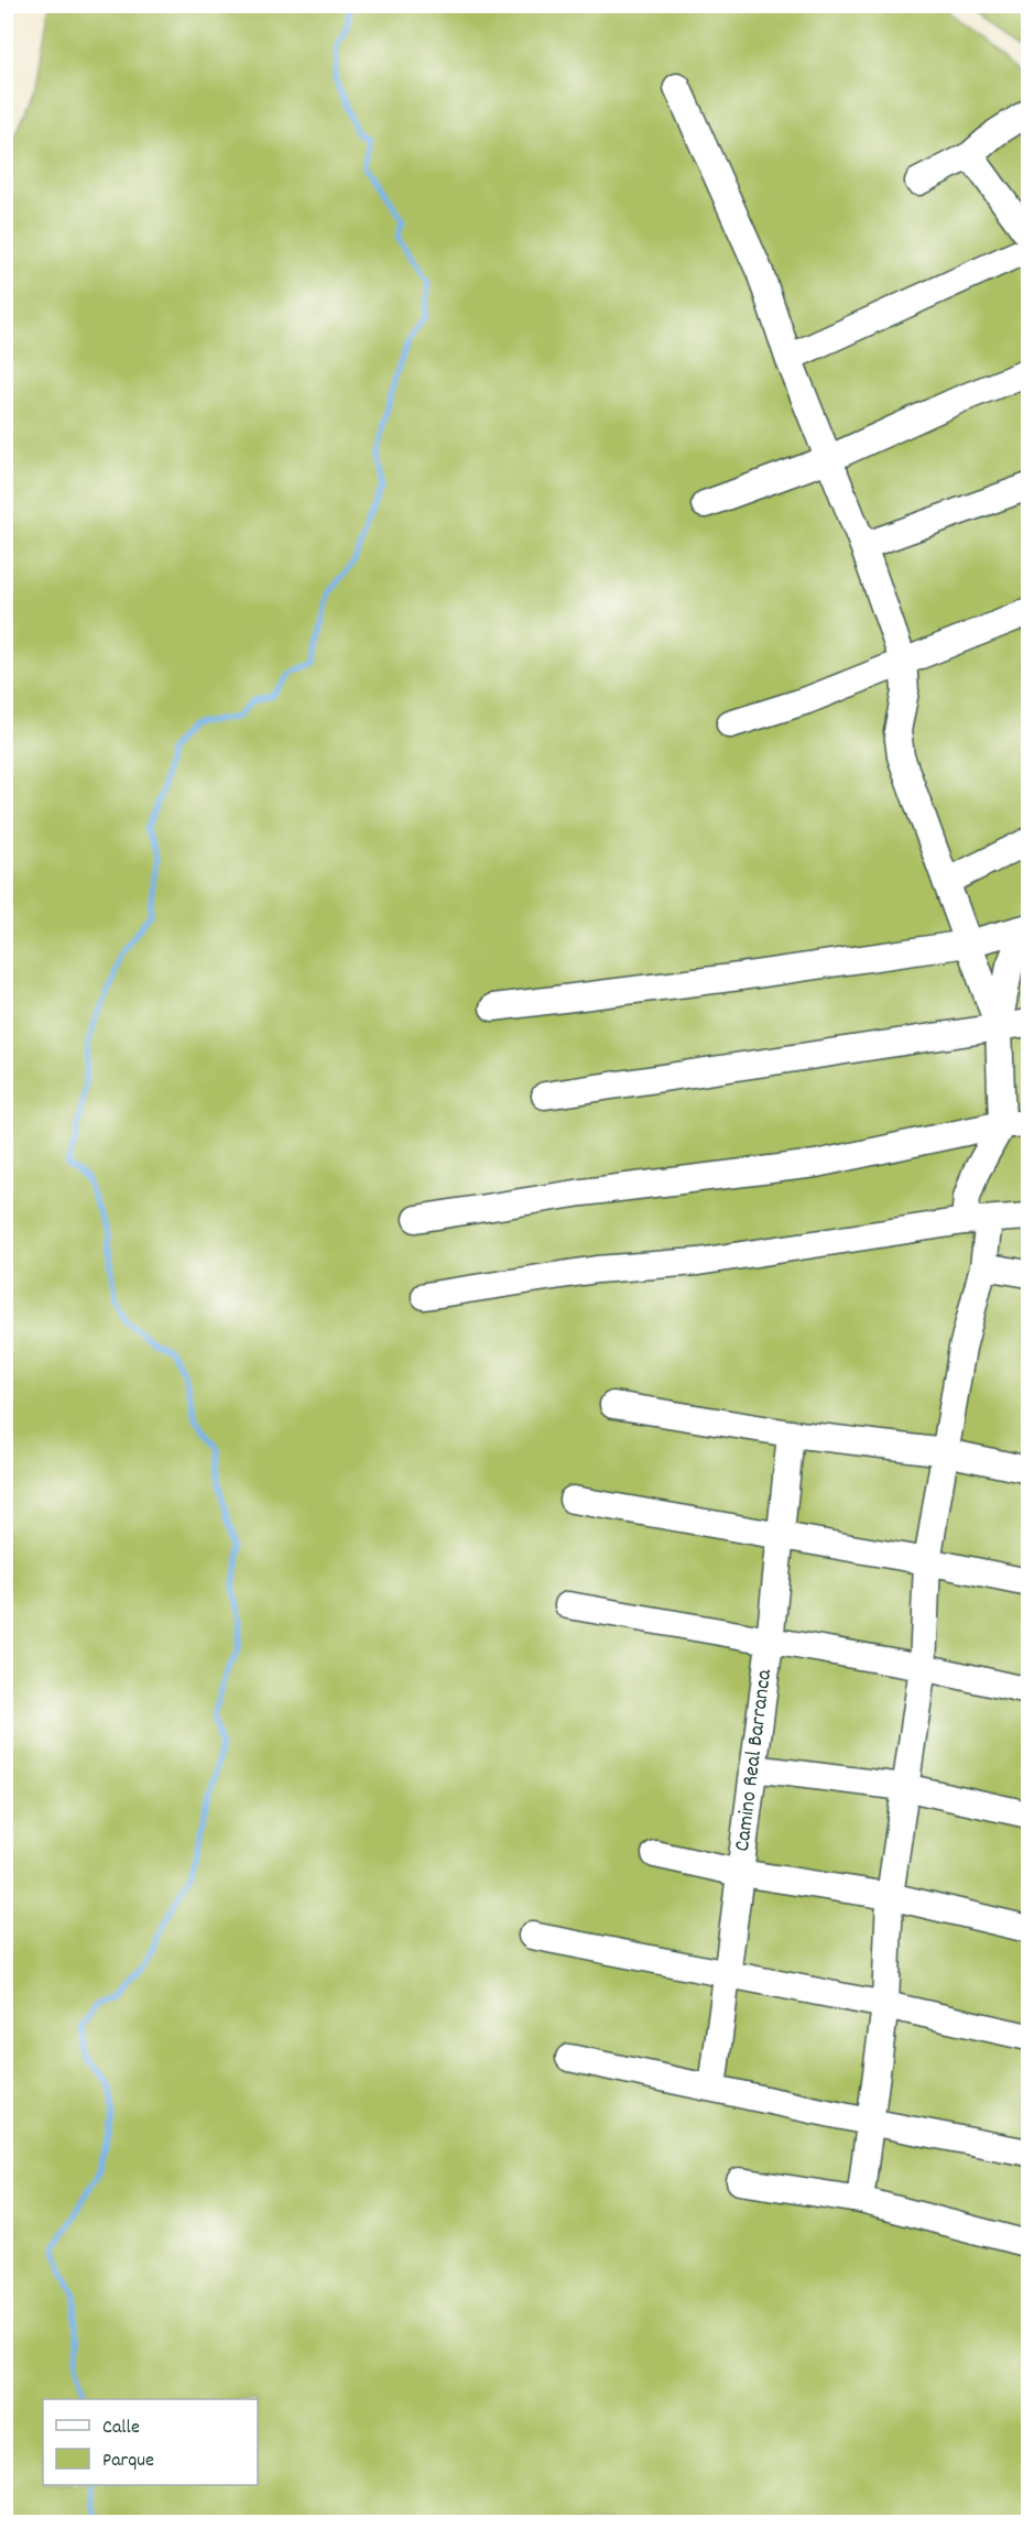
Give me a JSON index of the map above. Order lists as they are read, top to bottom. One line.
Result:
{"streets":{"street":["Camino Real Barranca"]},"legend":["Calle","Parque"]}
